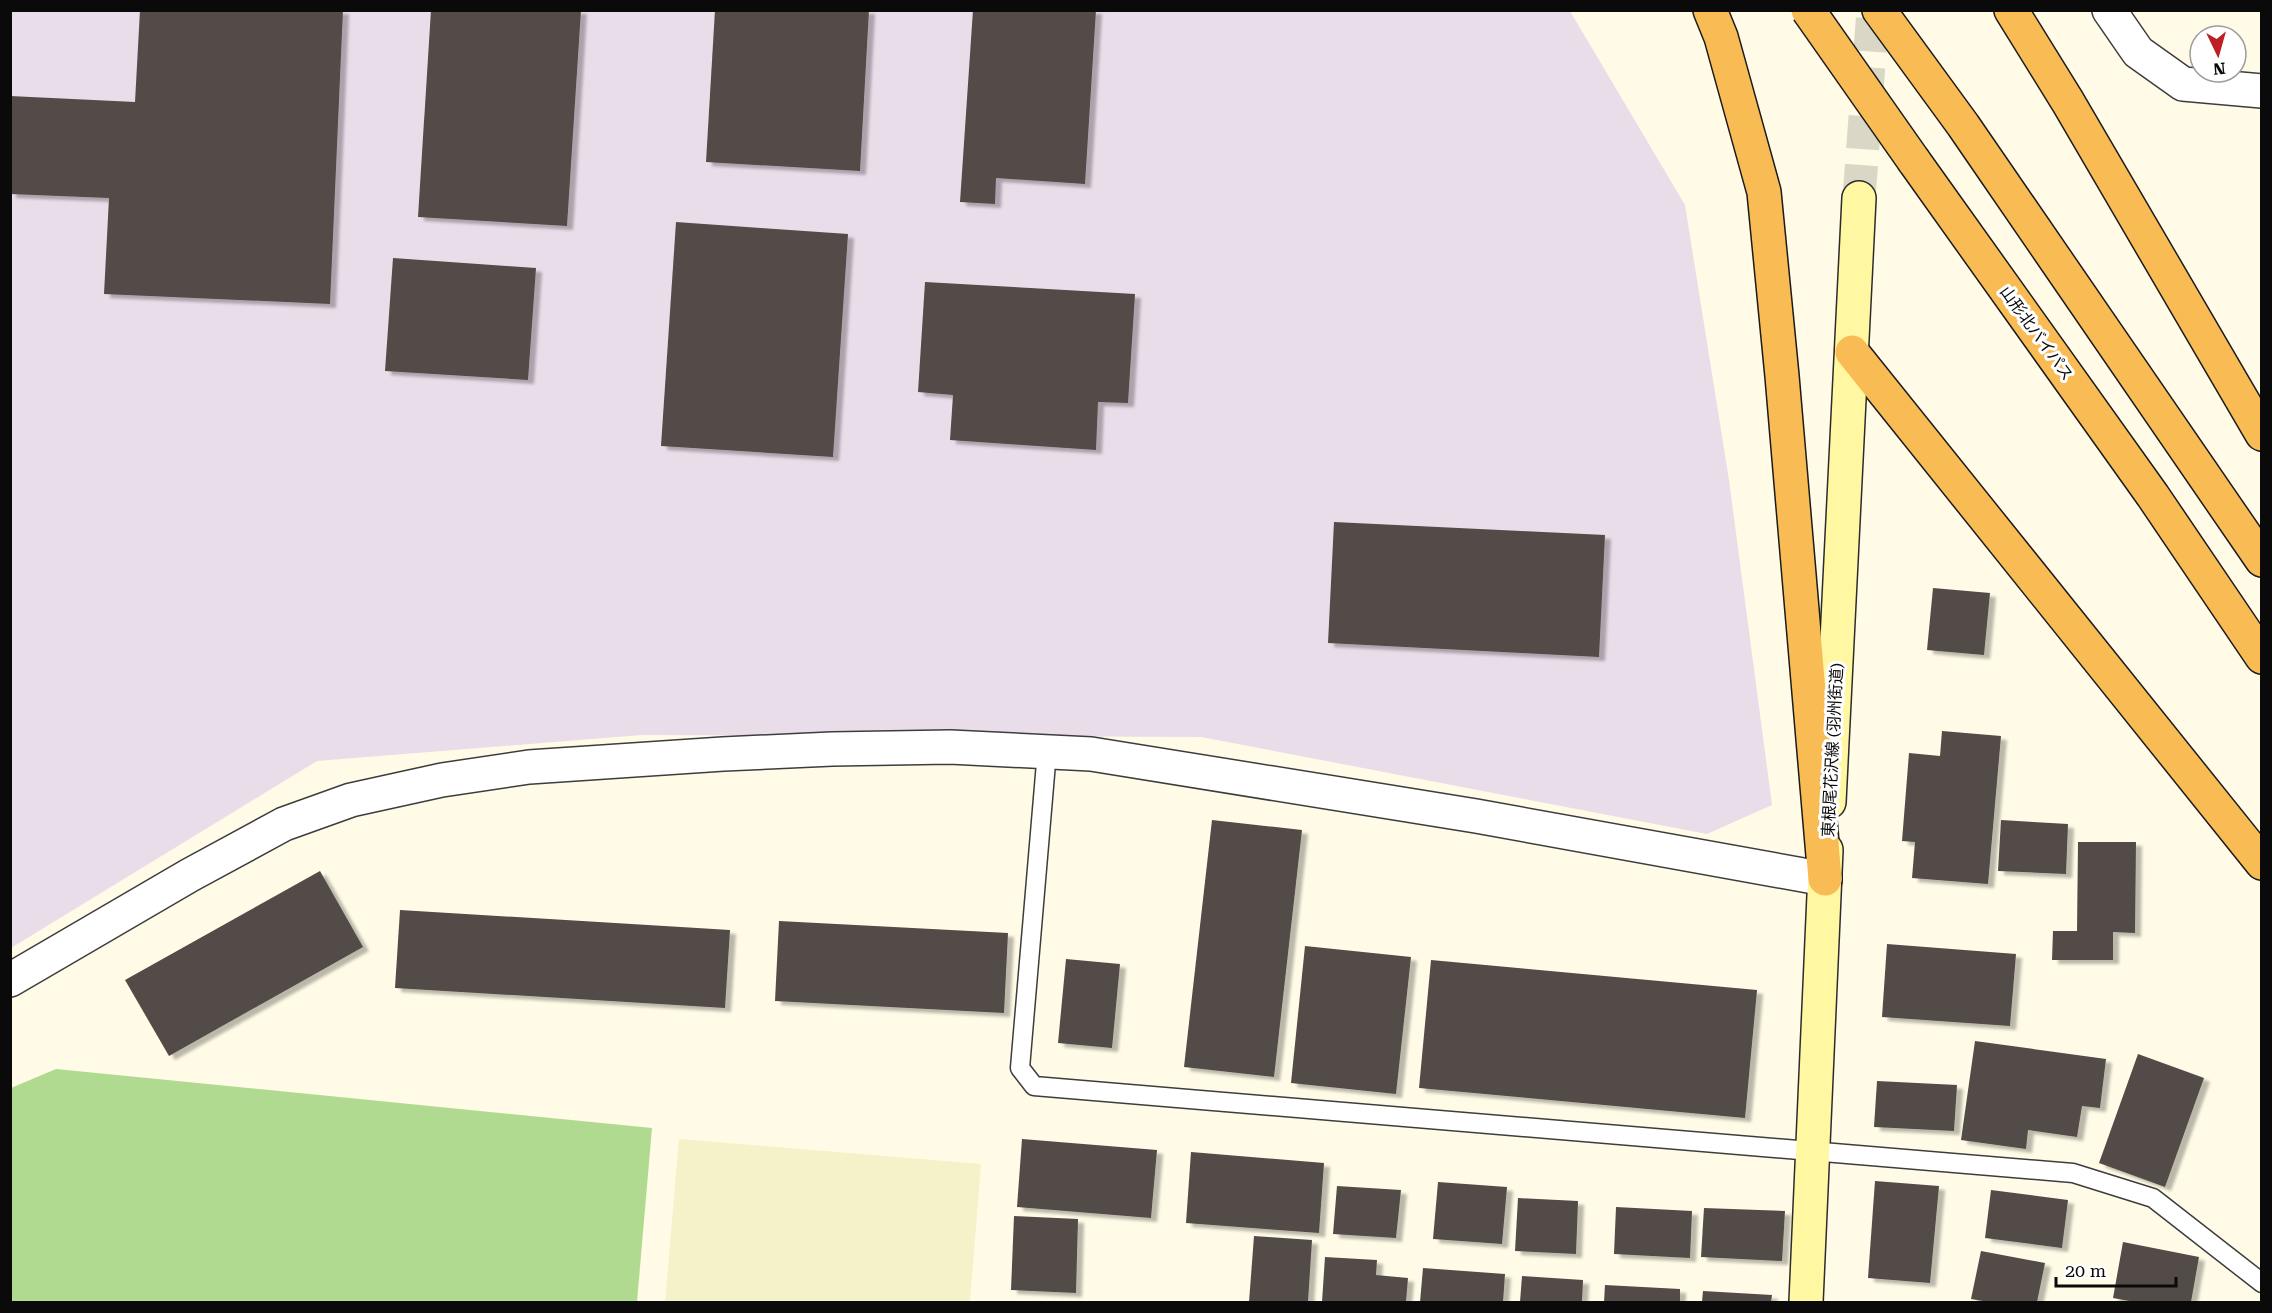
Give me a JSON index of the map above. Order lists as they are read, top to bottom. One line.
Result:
{"streets":{"highway":["山形北バイパス"],"main road":["東根尾花沢線 (羽州街道)"]},"scale_bar":"20 m","north":"bottom"}
